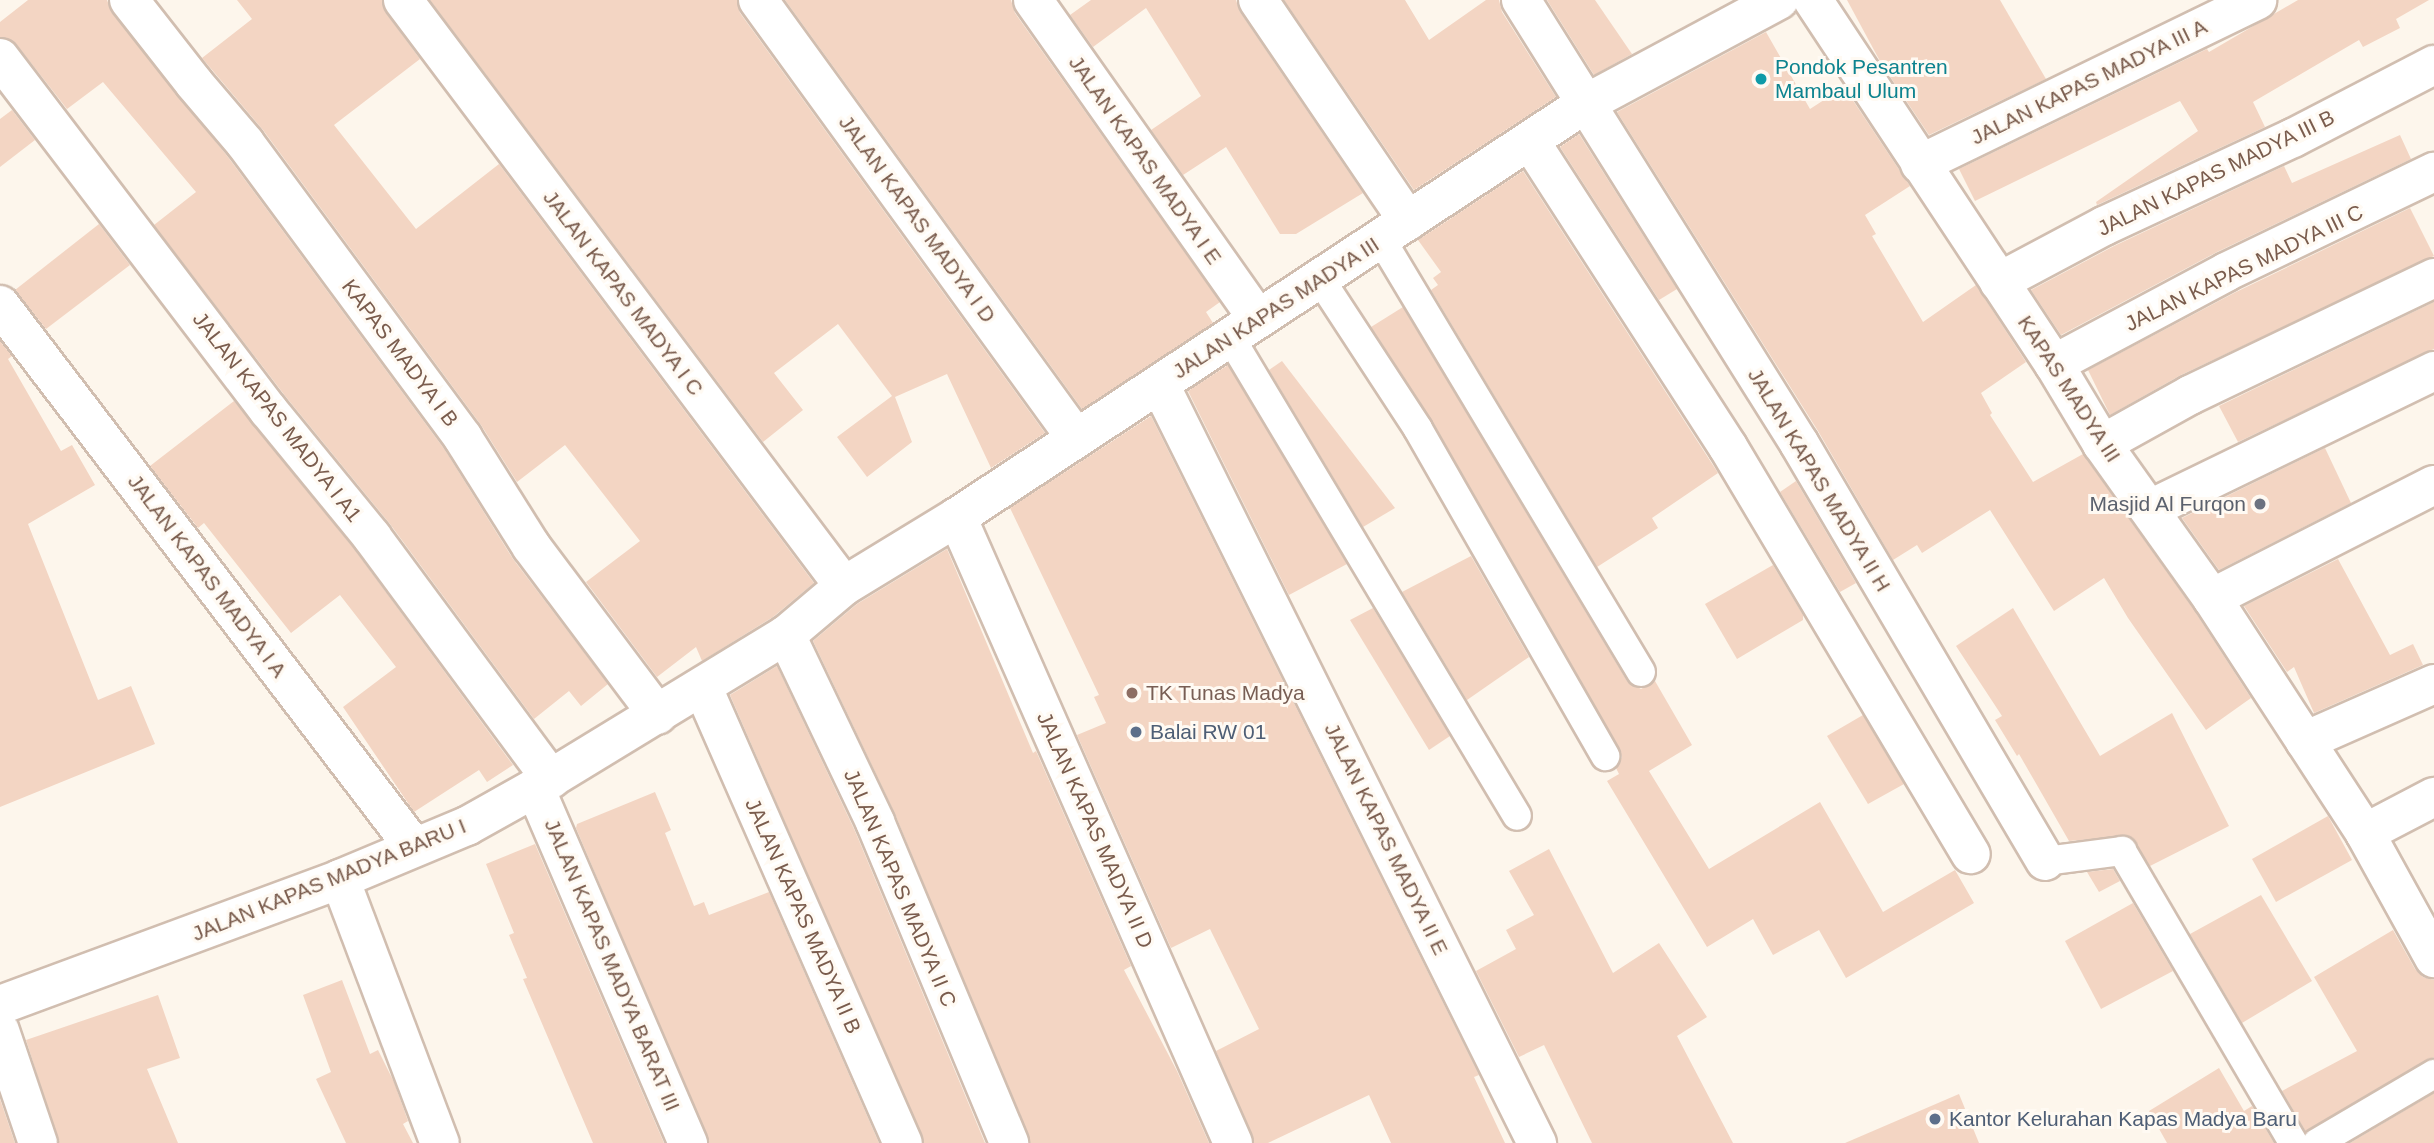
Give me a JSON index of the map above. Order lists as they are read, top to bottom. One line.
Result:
{"streets":{"street":["JALAN KAPAS MADYA III A","JALAN KAPAS MADYA I E","JALAN KAPAS MADYA III B","JALAN KAPAS MADYA I D","JALAN KAPAS MADYA III C","JALAN KAPAS MADYA I C","JALAN KAPAS MADYA III","KAPAS MADYA I B","KAPAS MADYA III","JALAN KAPAS MADYA I A1","JALAN KAPAS MADYA II H","JALAN KAPAS MADYA I A","JALAN KAPAS MADYA II D","JALAN KAPAS MADYA II E","JALAN KAPAS MADYA BARU I","JALAN KAPAS MADYA II C","JALAN KAPAS MADYA II B","JALAN KAPAS MADYA BARAT III"]},"crossings":[["JALAN KAPAS MADYA III A","KAPAS MADYA III"],["JALAN KAPAS MADYA I E","JALAN KAPAS MADYA III"],["JALAN KAPAS MADYA III B","KAPAS MADYA III"],["JALAN KAPAS MADYA I D","JALAN KAPAS MADYA III"],["JALAN KAPAS MADYA III C","KAPAS MADYA III"],["JALAN KAPAS MADYA I C","JALAN KAPAS MADYA III"],["JALAN KAPAS MADYA III","JALAN KAPAS MADYA II H"],["JALAN KAPAS MADYA III","JALAN KAPAS MADYA II D"],["JALAN KAPAS MADYA III","JALAN KAPAS MADYA II E"],["JALAN KAPAS MADYA III","JALAN KAPAS MADYA BARU I"],["JALAN KAPAS MADYA III","JALAN KAPAS MADYA II C"],["KAPAS MADYA I B","JALAN KAPAS MADYA BARU I"],["JALAN KAPAS MADYA I A1","JALAN KAPAS MADYA BARU I"],["JALAN KAPAS MADYA I A1","JALAN KAPAS MADYA BARAT III"],["JALAN KAPAS MADYA I A","JALAN KAPAS MADYA BARU I"],["JALAN KAPAS MADYA BARU I","JALAN KAPAS MADYA II C"],["JALAN KAPAS MADYA BARU I","JALAN KAPAS MADYA II B"],["JALAN KAPAS MADYA BARU I","JALAN KAPAS MADYA BARAT III"]],"places":["Pondok Pesantren Mambaul Ulum","Masjid Al Furqon","TK Tunas Madya","Balai RW 01","Kantor Kelurahan Kapas Madya Baru"]}
